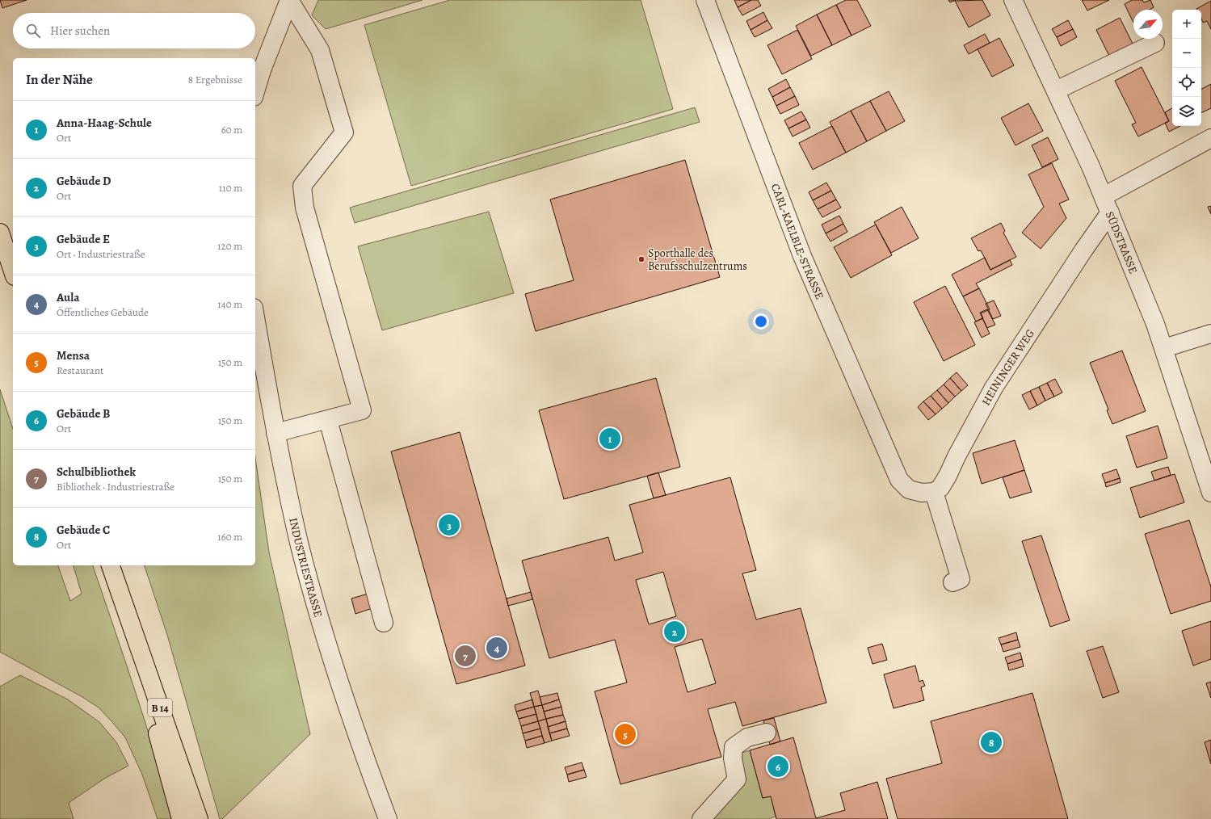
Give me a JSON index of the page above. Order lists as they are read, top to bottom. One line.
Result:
{"streets":{"main road":["B 14"],"street":["CARL-KAELBLE-STRASSE","SÜDSTRASSE","HEININGER WEG","INDUSTRIESTRASSE"]},"crossings":[["CARL-KAELBLE-STRASSE","HEININGER WEG"],["SÜDSTRASSE","HEININGER WEG"]],"places":["Sporthalle des Berufsschulzentrums"],"north":"top right","page":{"map_buttons":["+","−"],"search":"Hier suchen","heading":["In der Nähe","8 Ergebnisse"],"list":[{"mark":"1","name":"Anna-Haag-Schule","note":"Ort","value":"60 m"},{"mark":"2","name":"Gebäude D","note":"Ort","value":"110 m"},{"mark":"3","name":"Gebäude E","note":"Ort · Industriestraße","value":"120 m"},{"mark":"4","name":"Aula","note":"Öffentliches Gebäude","value":"140 m"},{"mark":"5","name":"Mensa","note":"Restaurant","value":"150 m"},{"mark":"6","name":"Gebäude B","note":"Ort","value":"150 m"},{"mark":"7","name":"Schulbibliothek","note":"Bibliothek · Industriestraße","value":"150 m"},{"mark":"8","name":"Gebäude C","note":"Ort","value":"160 m"}],"pins":["1","3","2","4","7","5","8","6"]}}
